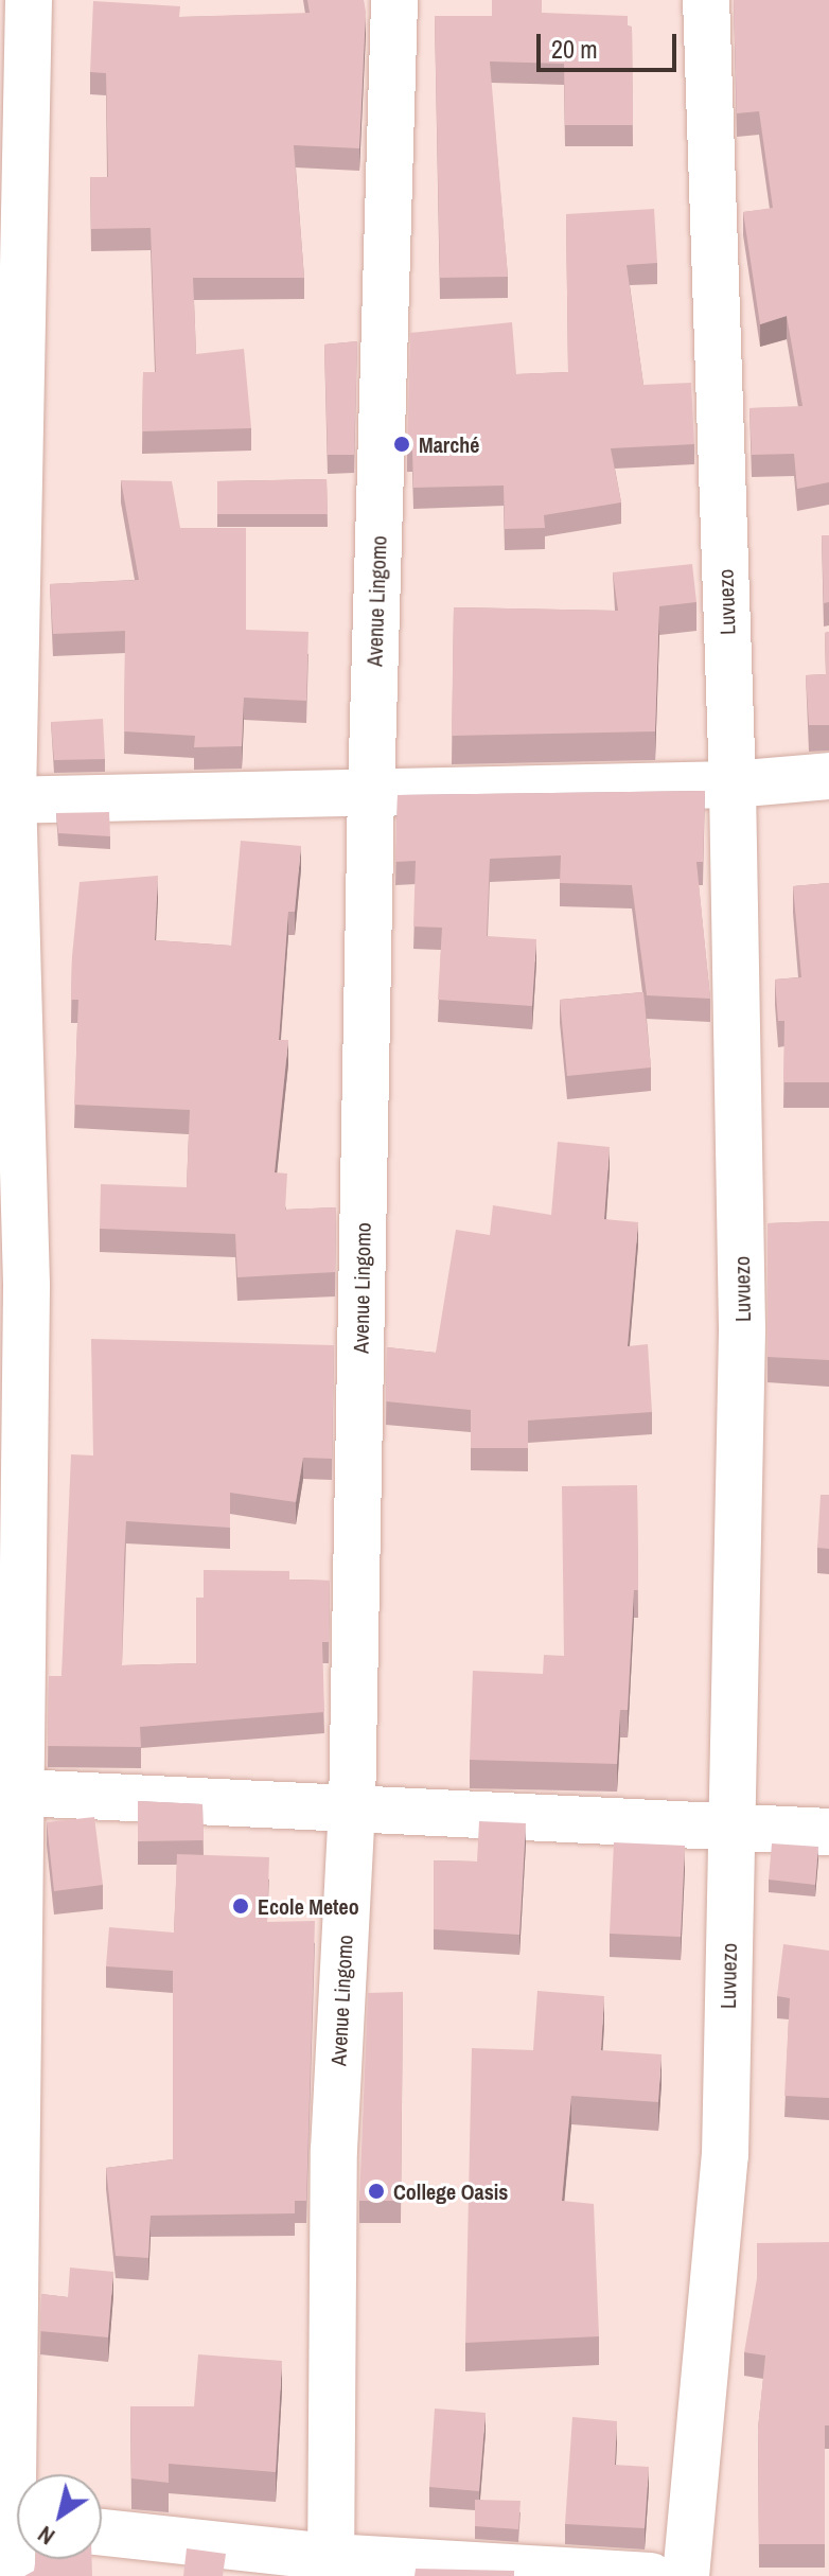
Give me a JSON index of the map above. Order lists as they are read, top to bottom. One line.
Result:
{"streets":{"street":["Avenue Lingomo","Luvuezo"]},"places":["Marché","Ecole Meteo","College Oasis"],"scale_bar":"20 m","north":"bottom left"}
